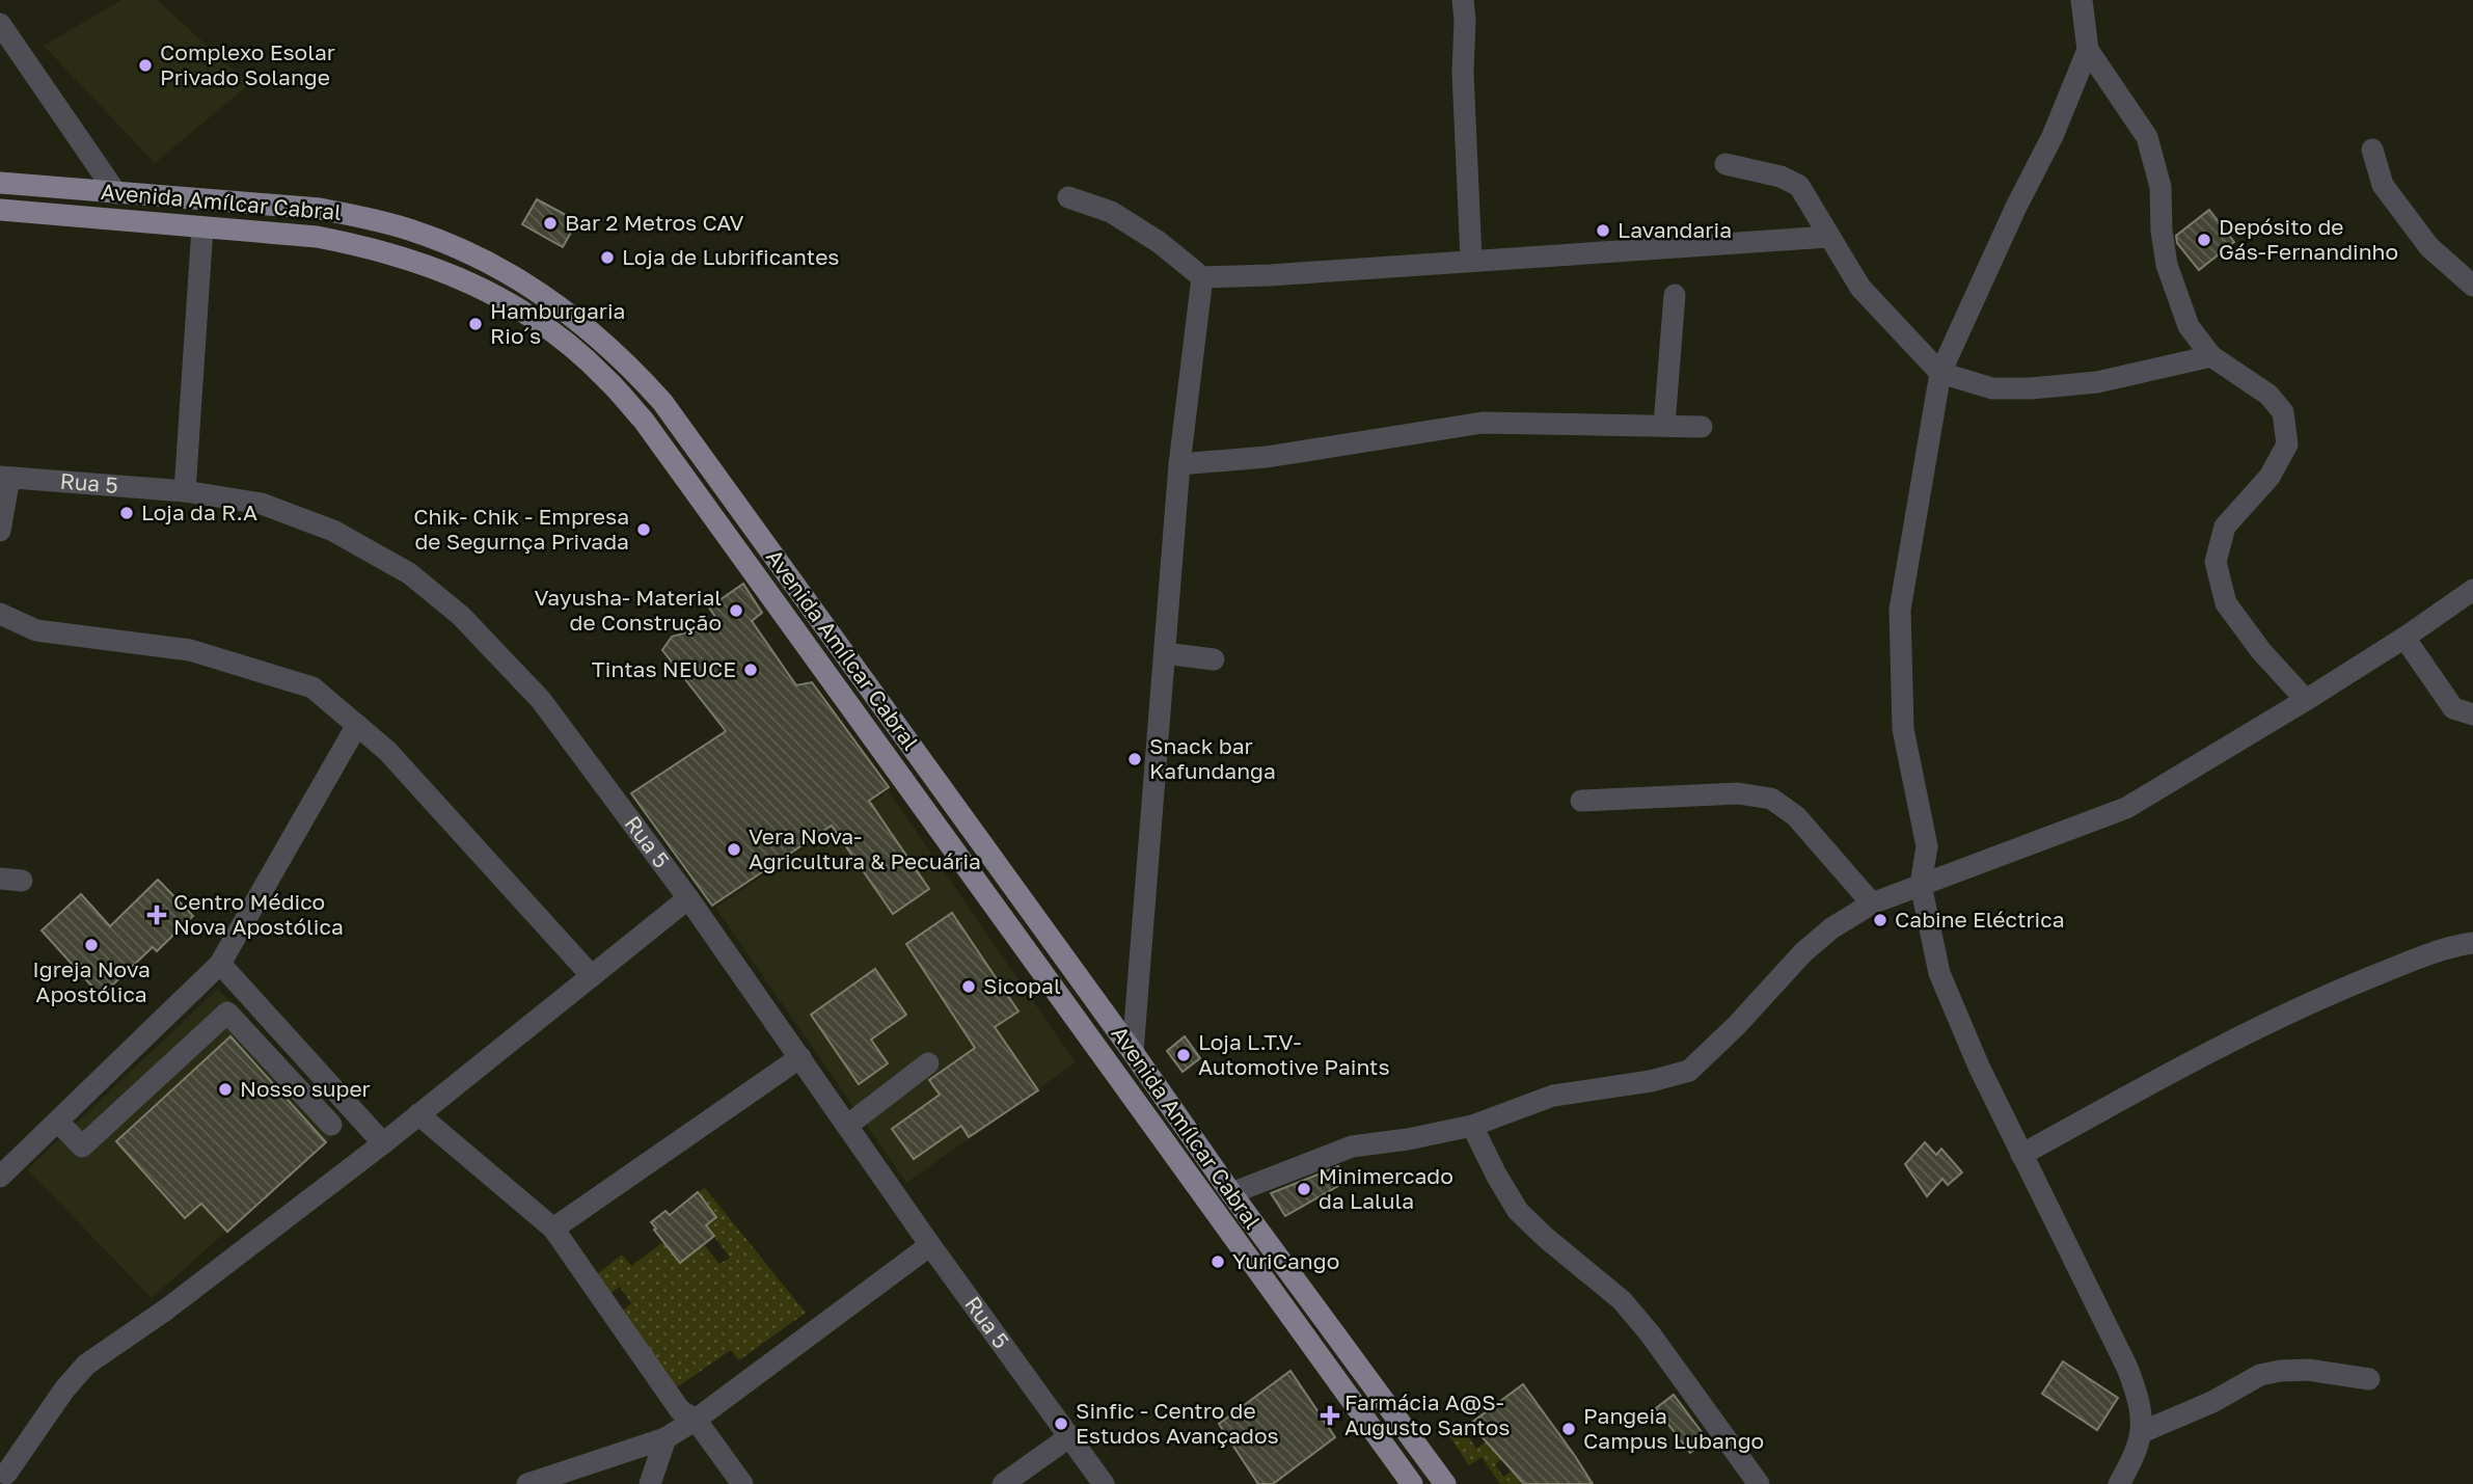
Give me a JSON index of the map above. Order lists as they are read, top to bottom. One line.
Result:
{"streets":{"main road":["Avenida Amílcar Cabral"],"street":["Rua 5"]},"places":{"other":["Complexo Esolar Privado Solange","Bar 2 Metros CAV","Lavandaria","Depósito de Gás-Fernandinho","Loja de Lubrificantes","Hamburgaria Rio´s","Loja da R.A","Chik- Chik - Empresa de Segurnça Privada","Vayusha- Material de Construção","Tintas NEUCE","Snack bar Kafundanga","Vera Nova- Agricultura & Pecuária","Cabine Eléctrica","Igreja Nova Apostólica","Sicopal","Loja L.T.V- Automotive Paints","Nosso super","Minimercado da Lalula","YuriCango","Sinfic - Centro de Estudos Avançados","Pangeia Campus Lubango"],"health":["Centro Médico Nova Apostólica","Farmácia A@S- Augusto Santos"]}}
